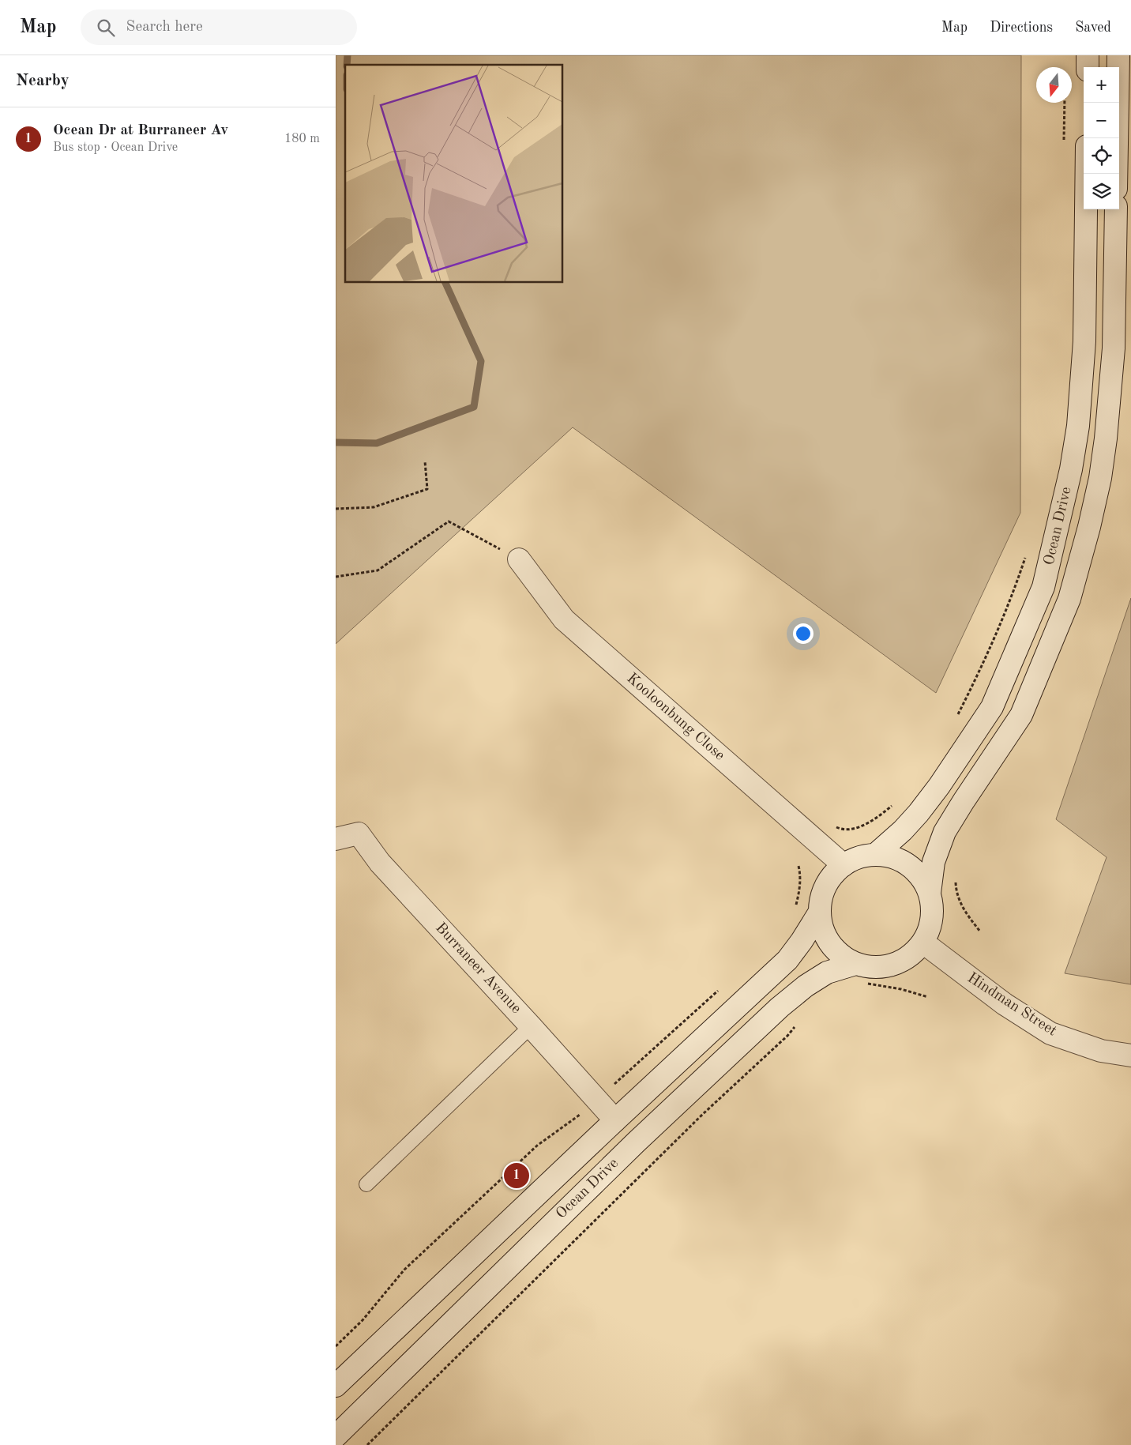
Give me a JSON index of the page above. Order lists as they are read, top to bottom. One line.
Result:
{"streets":{"main road":["Ocean Drive","Kooloonbung Close","Burraneer Avenue","Hindman Street"]},"crossings":[["Ocean Drive","Kooloonbung Close"],["Ocean Drive","Burraneer Avenue"],["Ocean Drive","Hindman Street"],["Kooloonbung Close","Hindman Street"]],"north":"bottom","page":{"header":"Map","search":"Search here","nav":["Map","Directions","Saved"],"heading":"Nearby","map_buttons":["+","−"],"list":[{"mark":"1","name":"Ocean Dr at Burraneer Av","note":"Bus stop · Ocean Drive","value":"180 m"}],"pins":"1"}}
